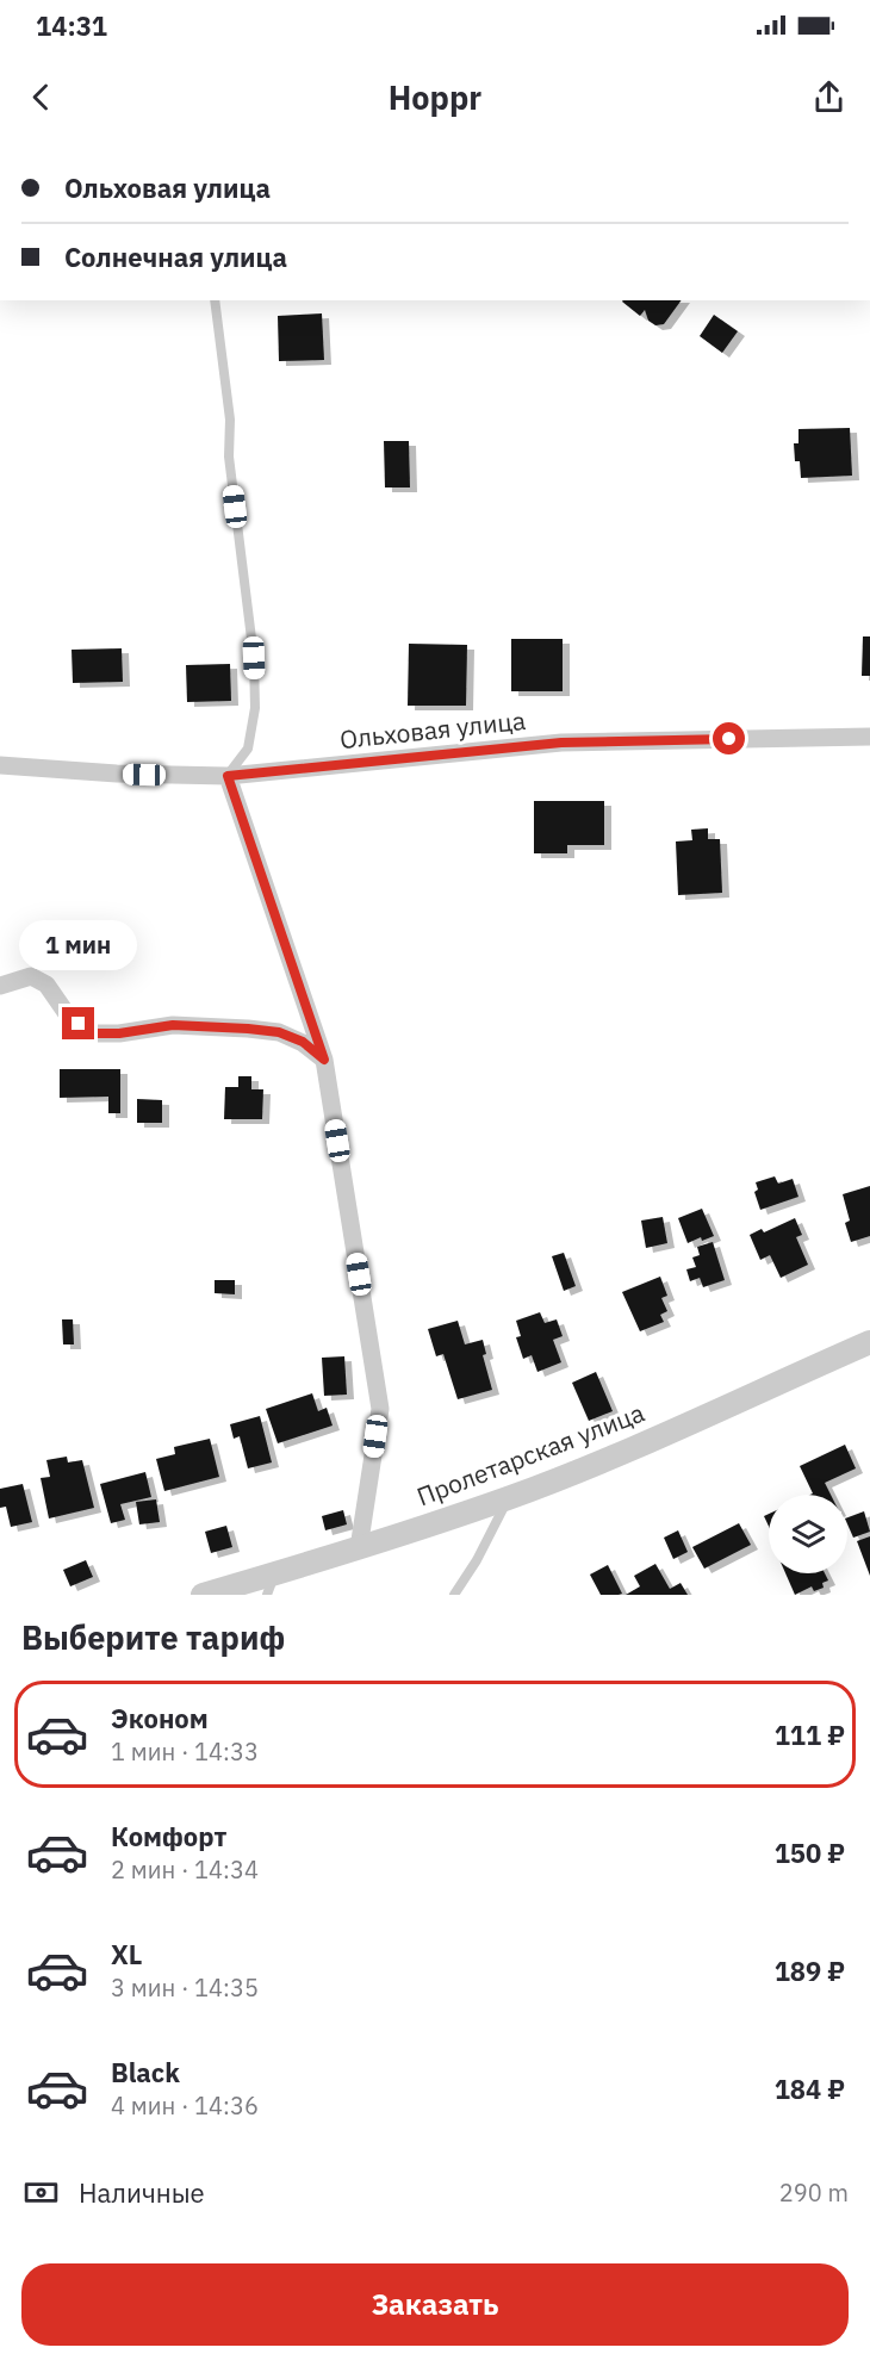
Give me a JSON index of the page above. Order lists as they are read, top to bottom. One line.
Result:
{"streets":{"street":["Ольховая улица","Пролетарская улица"]},"page":{"status":"14:31","header":"Hoppr","banner":["Ольховая улица","Солнечная улица"],"bubble":"1 мин","heading":"Выберите тариф","list":[{"name":"Эконом","note":"1 мин · 14:33","value":"111 ₽"},{"name":"Комфорт","note":"2 мин · 14:34","value":"150 ₽"},{"name":"XL","note":"3 мин · 14:35","value":"189 ₽"},{"name":"Black","note":"4 мин · 14:36","value":"184 ₽"}],"pay":["Наличные","290 m"],"buttons":"Заказать"}}
